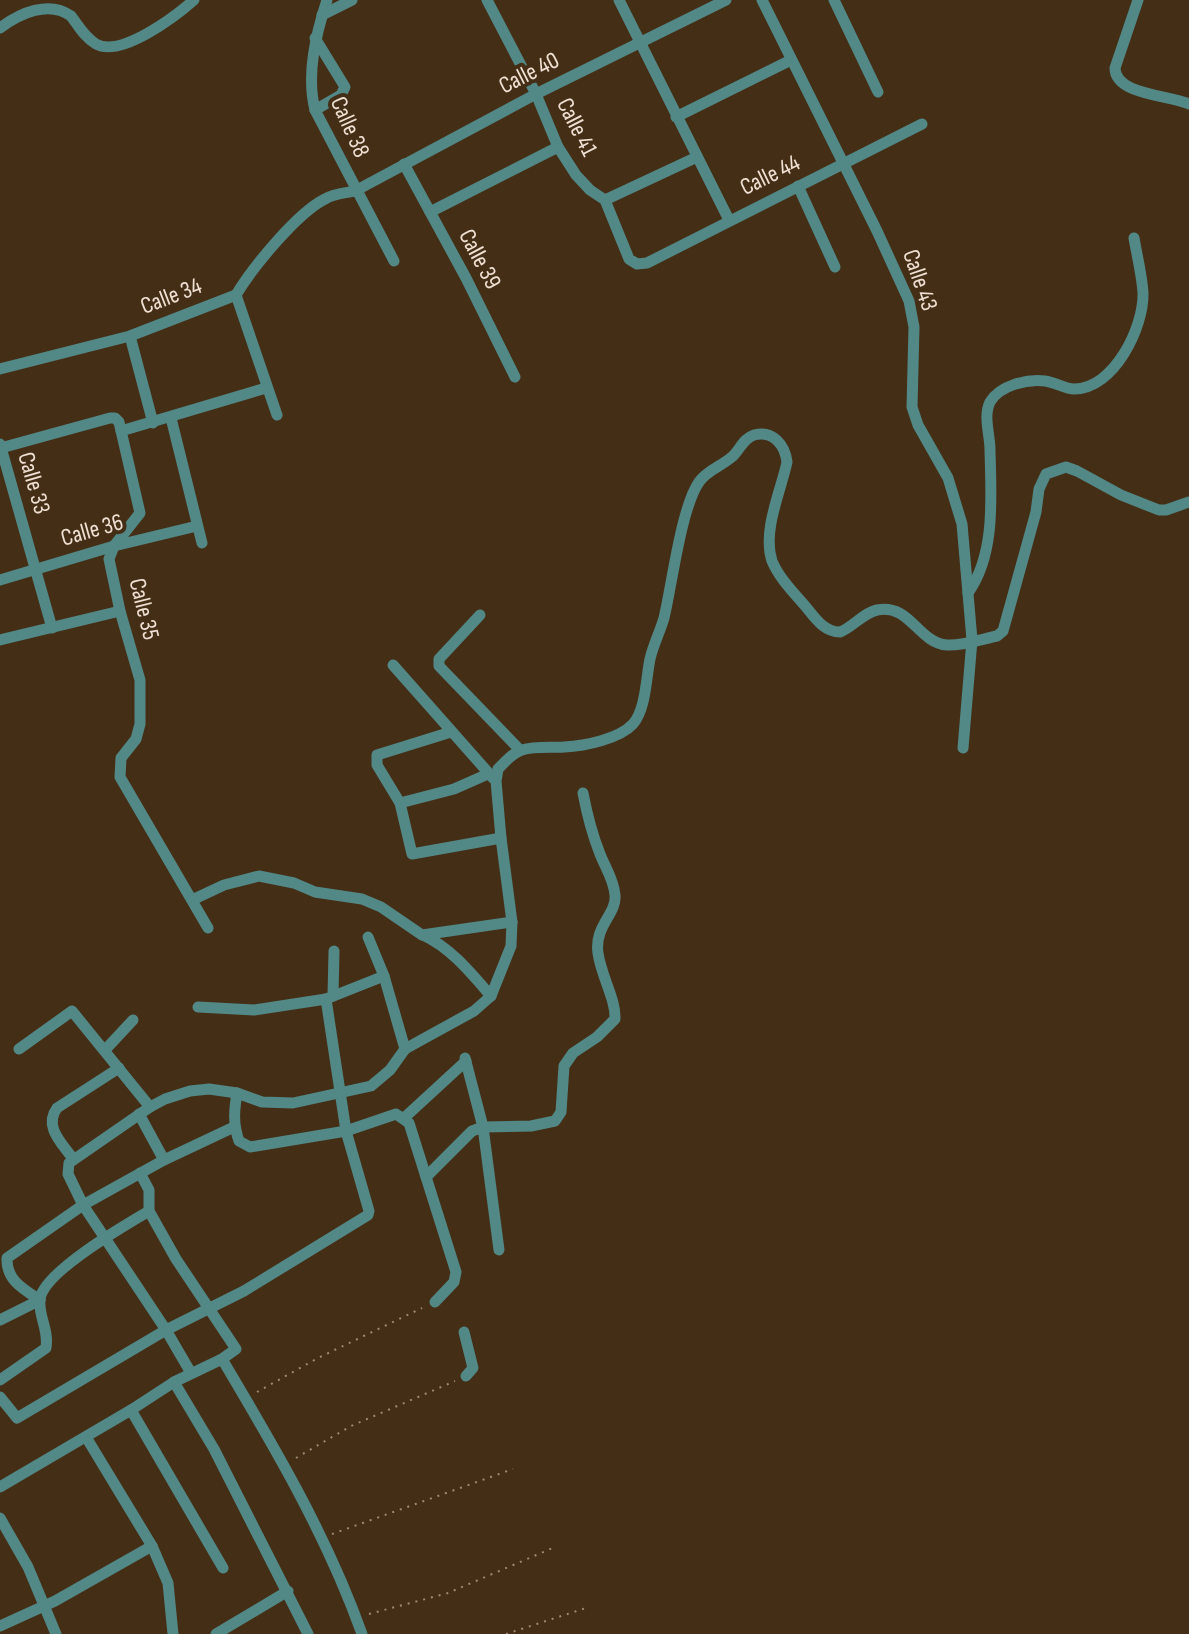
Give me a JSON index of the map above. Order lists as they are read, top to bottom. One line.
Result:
{"streets":{"street":["Calle 40","Calle 38","Calle 41","Calle 44","Calle 39","Calle 43","Calle 34","Calle 33","Calle 36","Calle 35"]},"crossings":[["Calle 40","Calle 38"],["Calle 40","Calle 41"],["Calle 40","Calle 39"],["Calle 40","Calle 34"],["Calle 41","Calle 44"],["Calle 44","Calle 43"],["Calle 33","Calle 36"],["Calle 36","Calle 35"]]}
